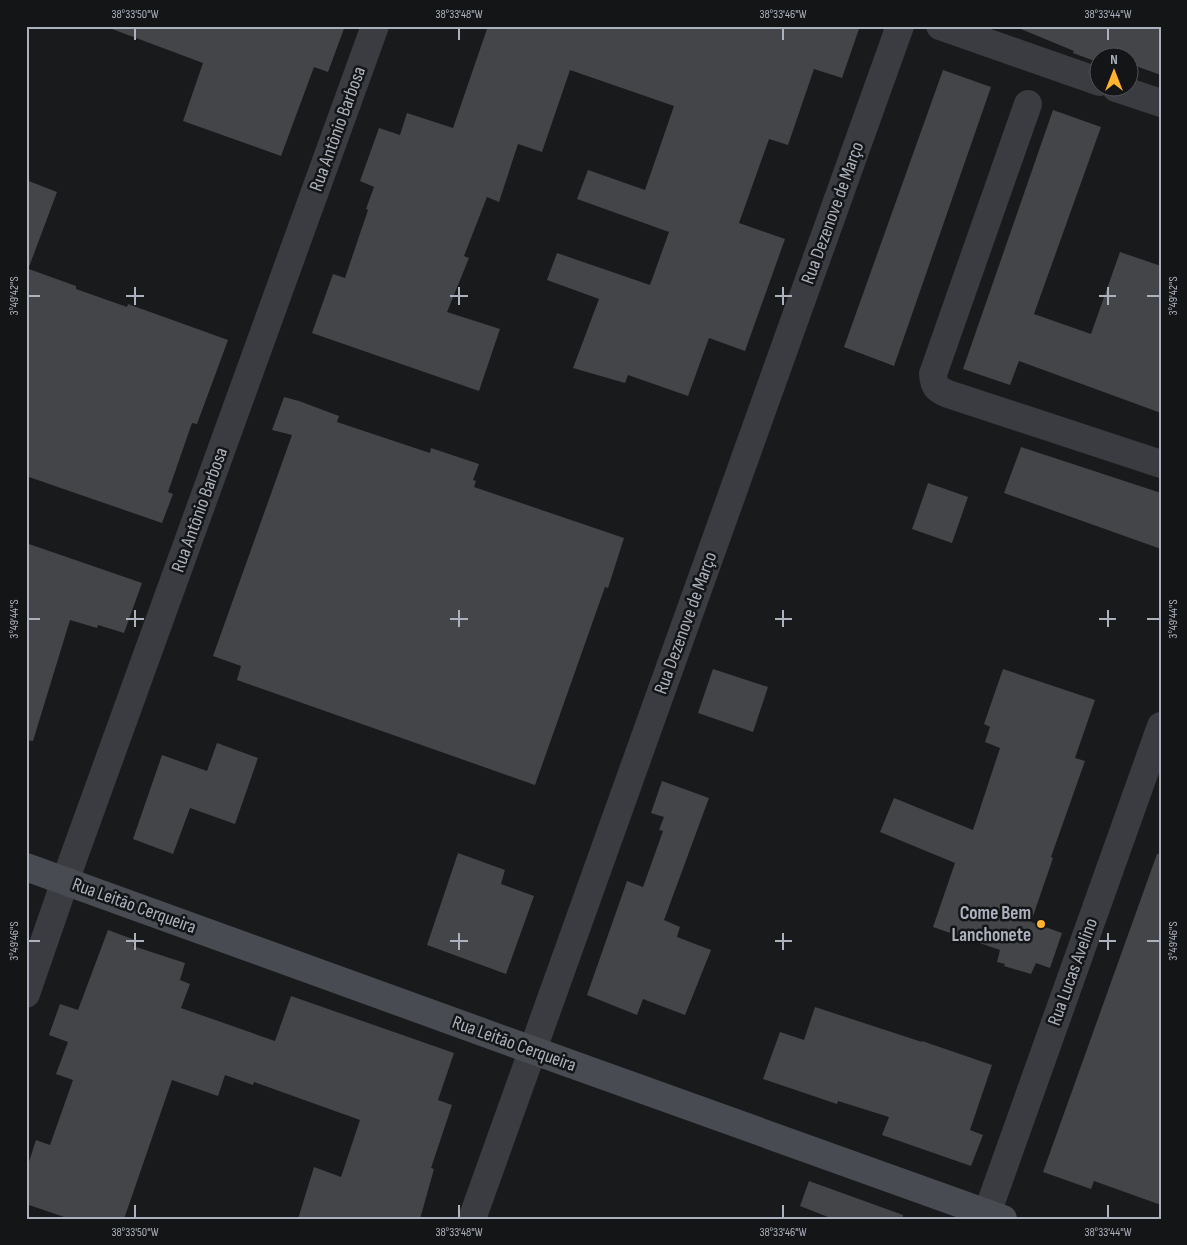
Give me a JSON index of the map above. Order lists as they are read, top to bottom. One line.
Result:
{"streets":{"street":["Rua Antônio Barbosa","Rua Dezenove de Março","Rua Leitão Cerqueira","Rua Lucas Avelino"]},"crossings":[["Rua Antônio Barbosa","Rua Leitão Cerqueira"],["Rua Dezenove de Março","Rua Leitão Cerqueira"],["Rua Leitão Cerqueira","Rua Lucas Avelino"]],"places":["Come Bem Lanchonete"],"north":"top","coordinates":["38°33'50\"W","38°33'48\"W","38°33'46\"W","38°33'44\"W","3°49'42\"S","3°49'44\"S","3°49'46\"S"]}
